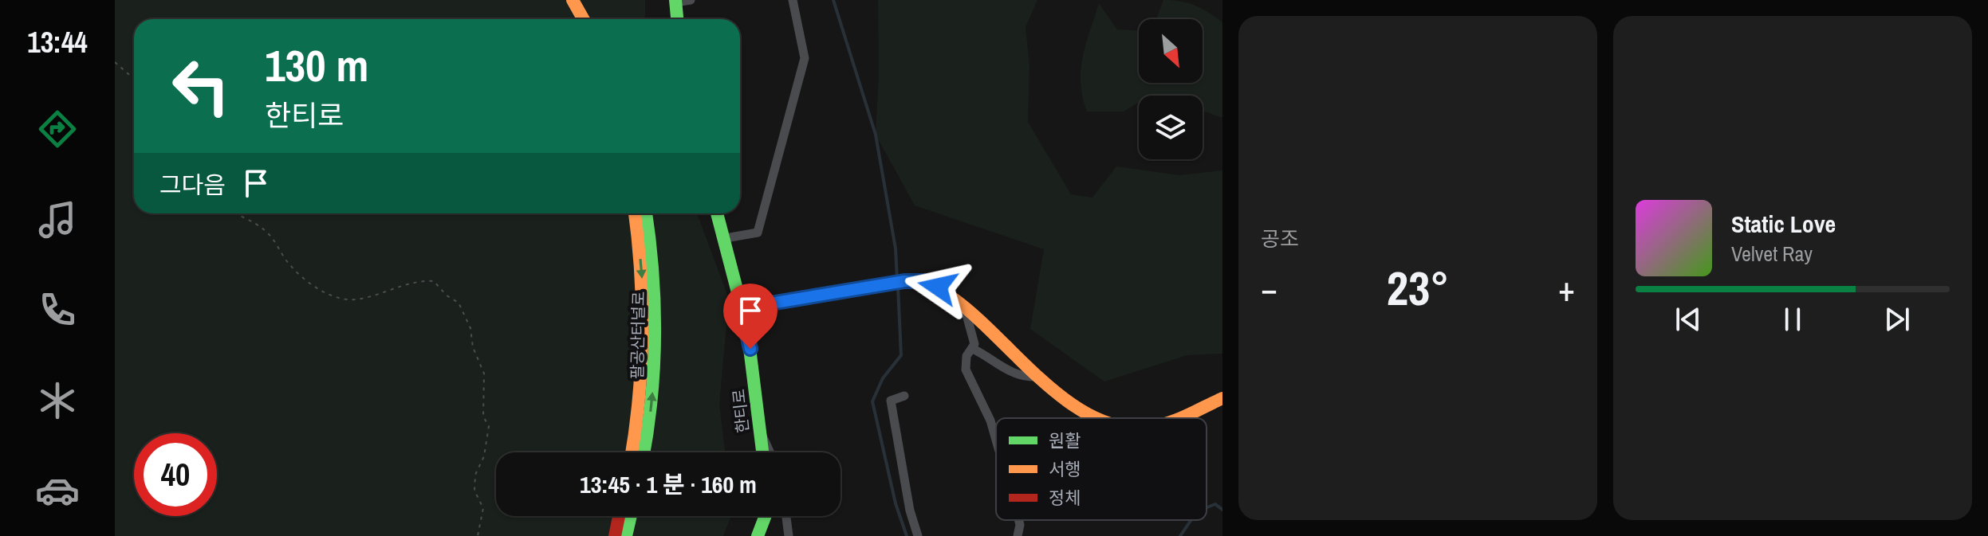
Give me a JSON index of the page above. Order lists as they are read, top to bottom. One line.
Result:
{"streets":{"main road":["팔공산터널로","한티로"]},"legend":["원활","서행","정체"],"north":"bottom right","page":{"tabs":"13:44","tile":"공조","turn":["130 m","한티로"],"then":"그다음","song":["Static Love","Velvet Ray"],"heat":["−","23°","+"],"limit":"40","trip":"13:45 · 1 분 · 160 m"}}
